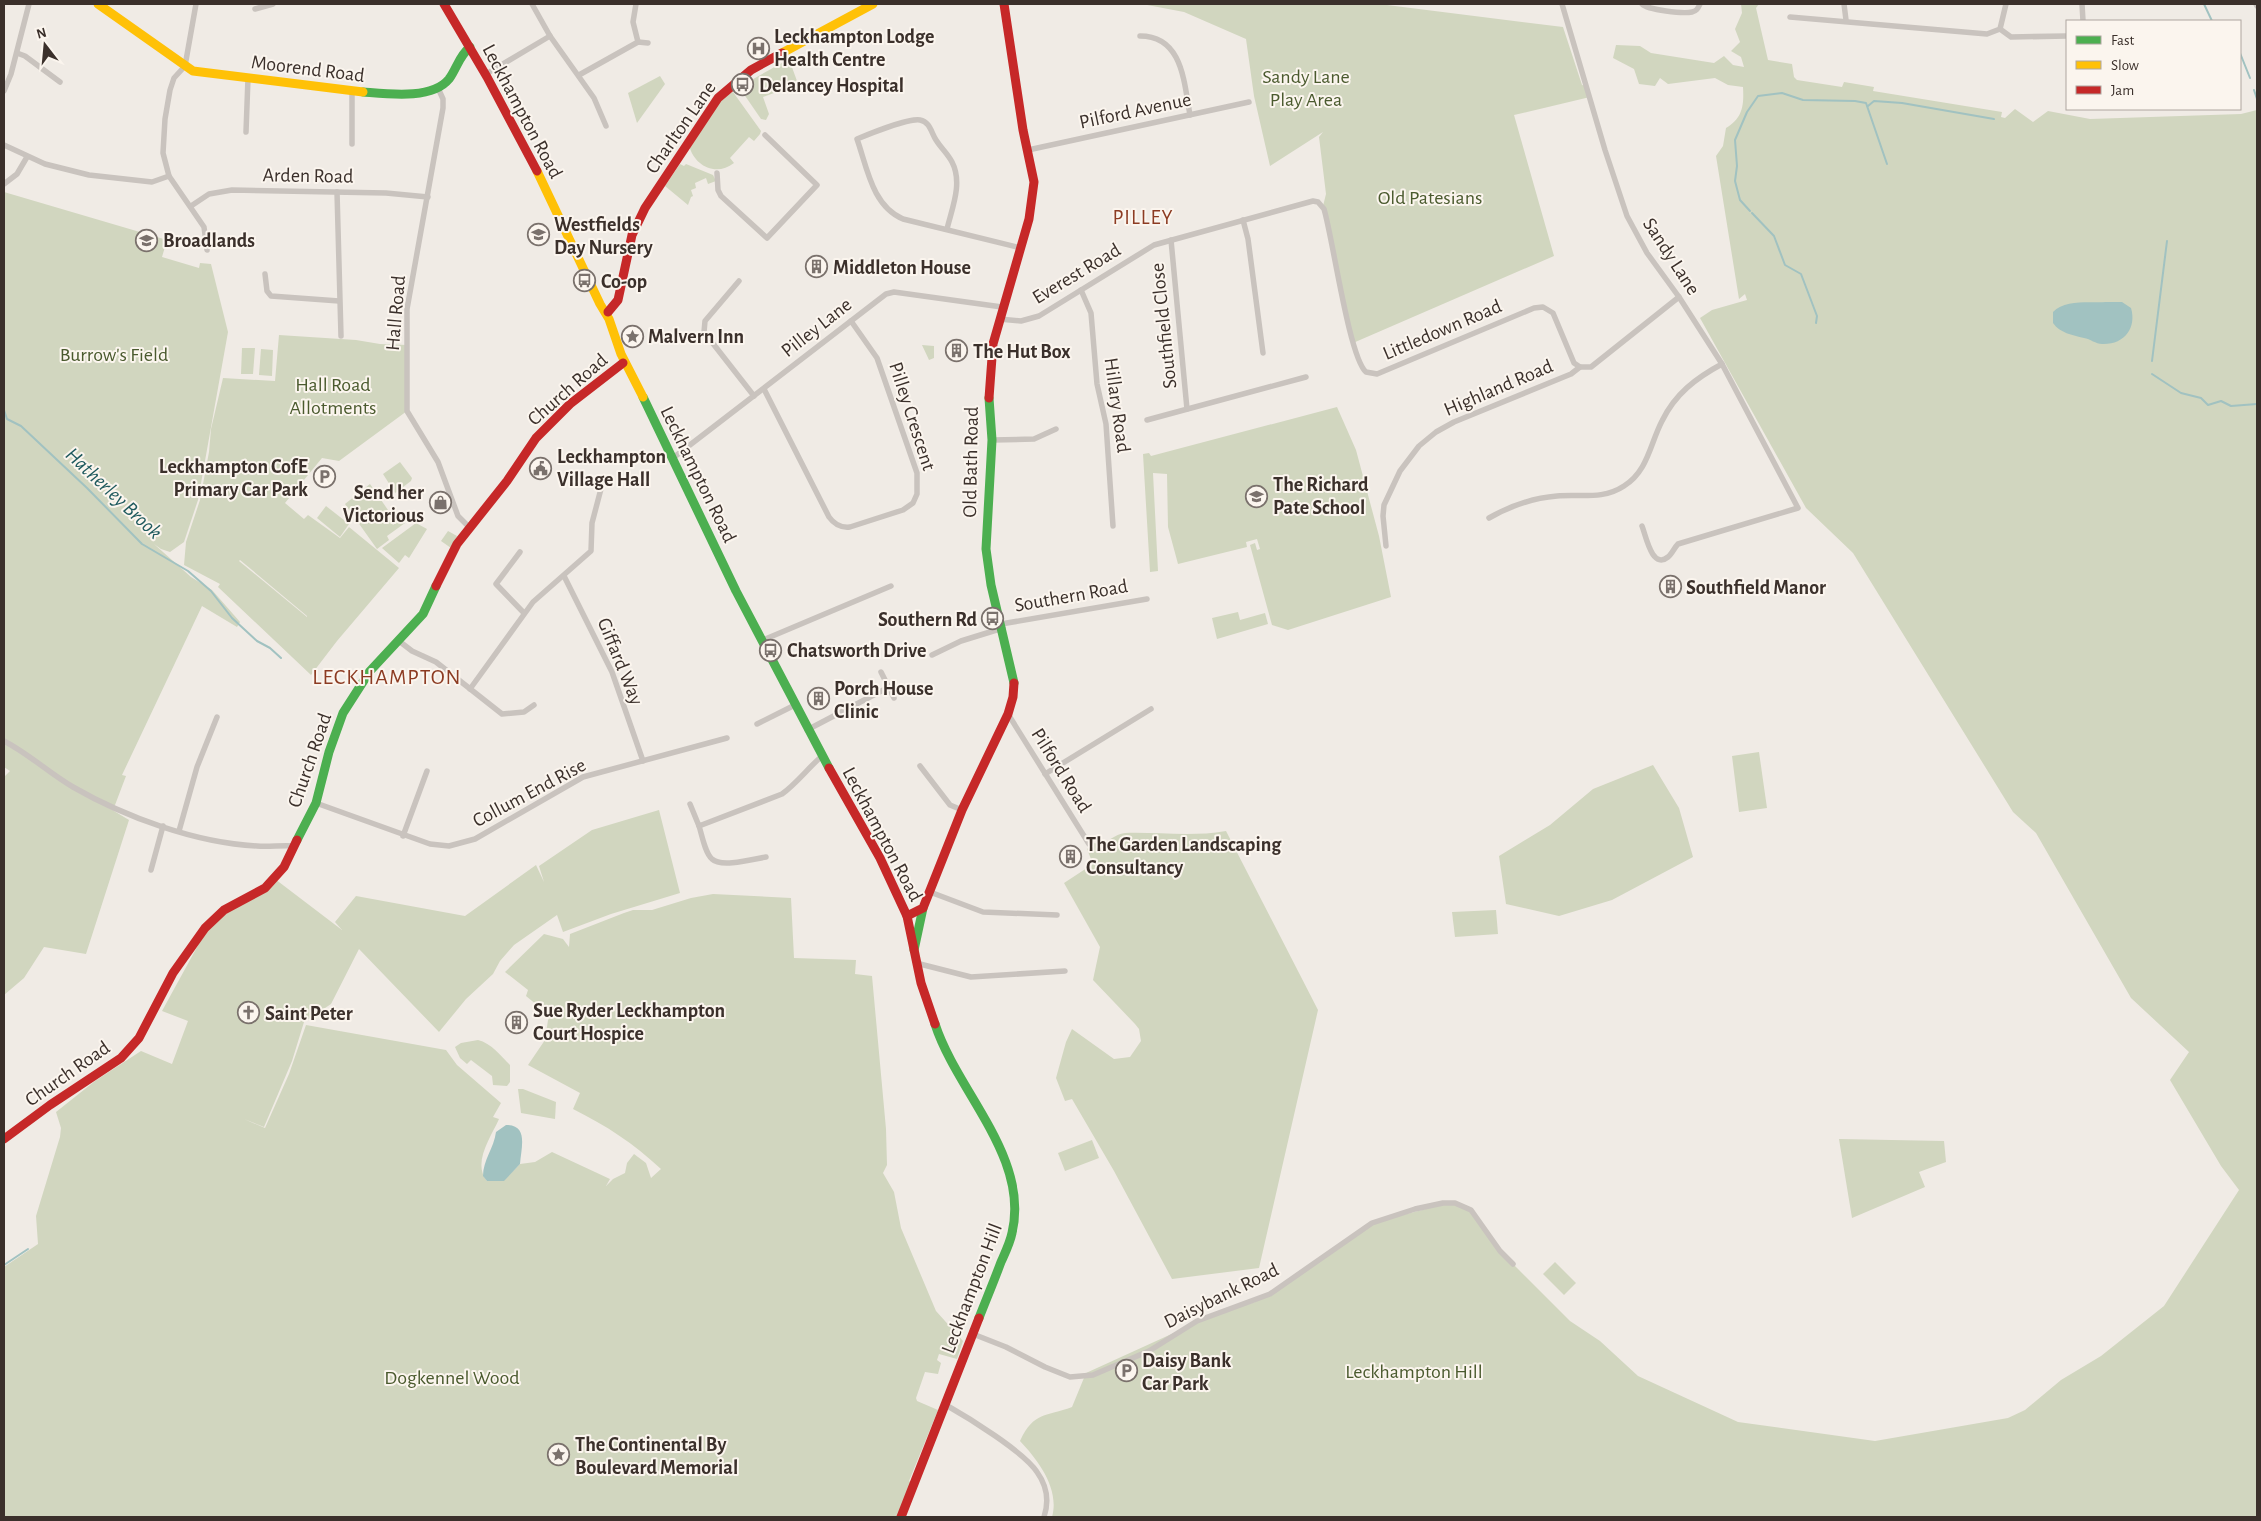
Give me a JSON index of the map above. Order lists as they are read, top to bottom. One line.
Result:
{"streets":{"street":["Moorend Road","Pilford Avenue","Leckhampton Road","Charlton Lane","Arden Road","Sandy Lane","Everest Road","Hall Road","Southfield Close","Pilley Lane","Littledown Road","Highland Road","Church Road","Hillary Road","Pilley Crescent","Old Bath Road","Southern Road","Giffard Way","Pilford Road","Collum End Rise","Leckhampton Hill","Daisybank Road"]},"crossings":[["Moorend Road","Hall Road"],["Pilford Avenue","Old Bath Road"],["Leckhampton Road","Charlton Lane"],["Leckhampton Road","Pilley Lane"],["Leckhampton Road","Church Road"],["Leckhampton Road","Old Bath Road"],["Leckhampton Road","Leckhampton Hill"],["Arden Road","Hall Road"],["Sandy Lane","Highland Road"],["Everest Road","Southfield Close"],["Everest Road","Littledown Road"],["Everest Road","Hillary Road"],["Everest Road","Old Bath Road"],["Hall Road","Church Road"],["Pilley Lane","Pilley Crescent"],["Pilley Lane","Old Bath Road"],["Littledown Road","Highland Road"],["Church Road","Collum End Rise"],["Old Bath Road","Southern Road"],["Old Bath Road","Pilford Road"],["Giffard Way","Collum End Rise"],["Leckhampton Hill","Daisybank Road"]],"districts":["PILLEY","LECKHAMPTON"],"water":["Hatherley Brook"],"parks":["Sandy Lane Play Area","Old Patesians","Burrow's Field","Hall Road Allotments","Leckhampton Hill","Dogkennel Wood"],"places":{"hospital":["Leckhampton Lodge Health Centre"],"bus stop":["Delancey Hospital","Co-op","Southern Rd","Chatsworth Drive"],"school or university":["Westfields Day Nursery","Broadlands","The Richard Pate School"],"building":["Middleton House","The Hut Box","Southfield Manor","Porch House Clinic","The Garden Landscaping Consultancy","Sue Ryder Leckhampton Court Hospice"],"place":["Malvern Inn","The Continental By Boulevard Memorial"],"public building":["Leckhampton Village Hall"],"parking":["Leckhampton CofE Primary Car Park","Daisy Bank Car Park"],"shop":["Send her Victorious"],"church":["Saint Peter"]},"legend":["Fast","Slow","Jam"],"north":"top"}
